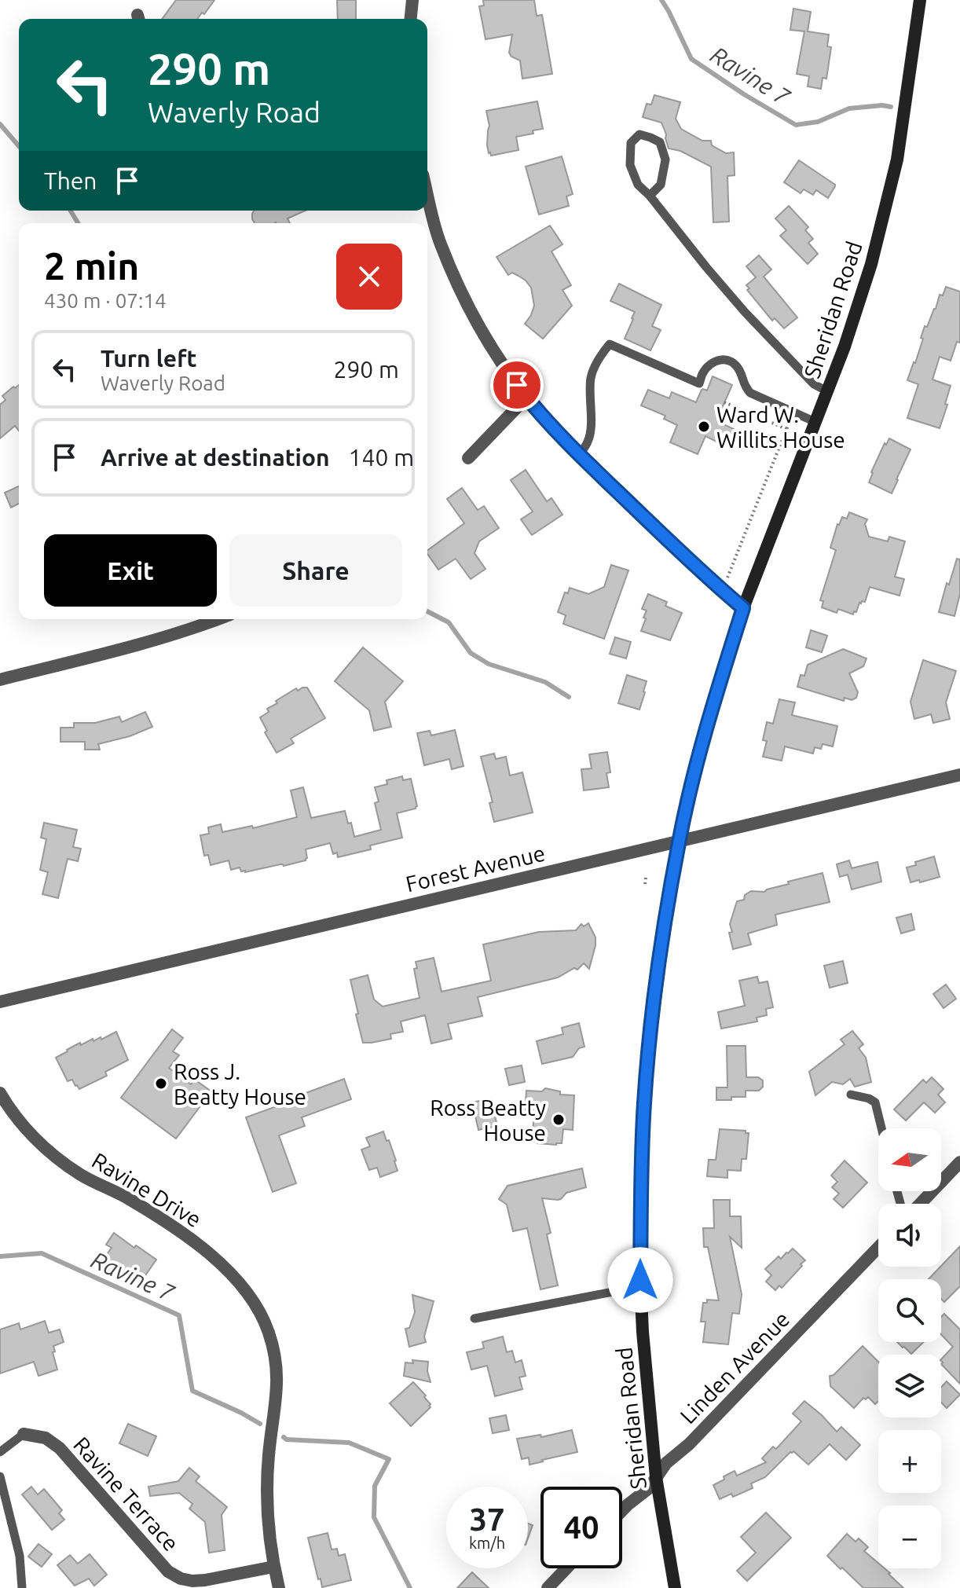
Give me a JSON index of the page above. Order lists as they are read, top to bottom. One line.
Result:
{"streets":{"street":["Sheridan Road","Forest Avenue","Ravine Drive","Linden Avenue","Ravine Terrace"]},"crossings":[["Sheridan Road","Forest Avenue"],["Sheridan Road","Linden Avenue"],["Ravine Drive","Ravine Terrace"]],"water":["Ravine 7"],"places":["Ward W. Willits House","Ross J. Beatty House","Ross Beatty House"],"north":"left","page":{"turn":["290 m","Waverly Road"],"then":"Then","heading":["2 min","430 m · 07:14"],"list":[{"name":"Turn left","note":"Waverly Road","value":"290 m"},{"name":"Arrive at destination","value":"140 m"}],"buttons":["Exit","Share"],"map_buttons":["+","−"],"speed":"37 km/h","limit":"40"}}
